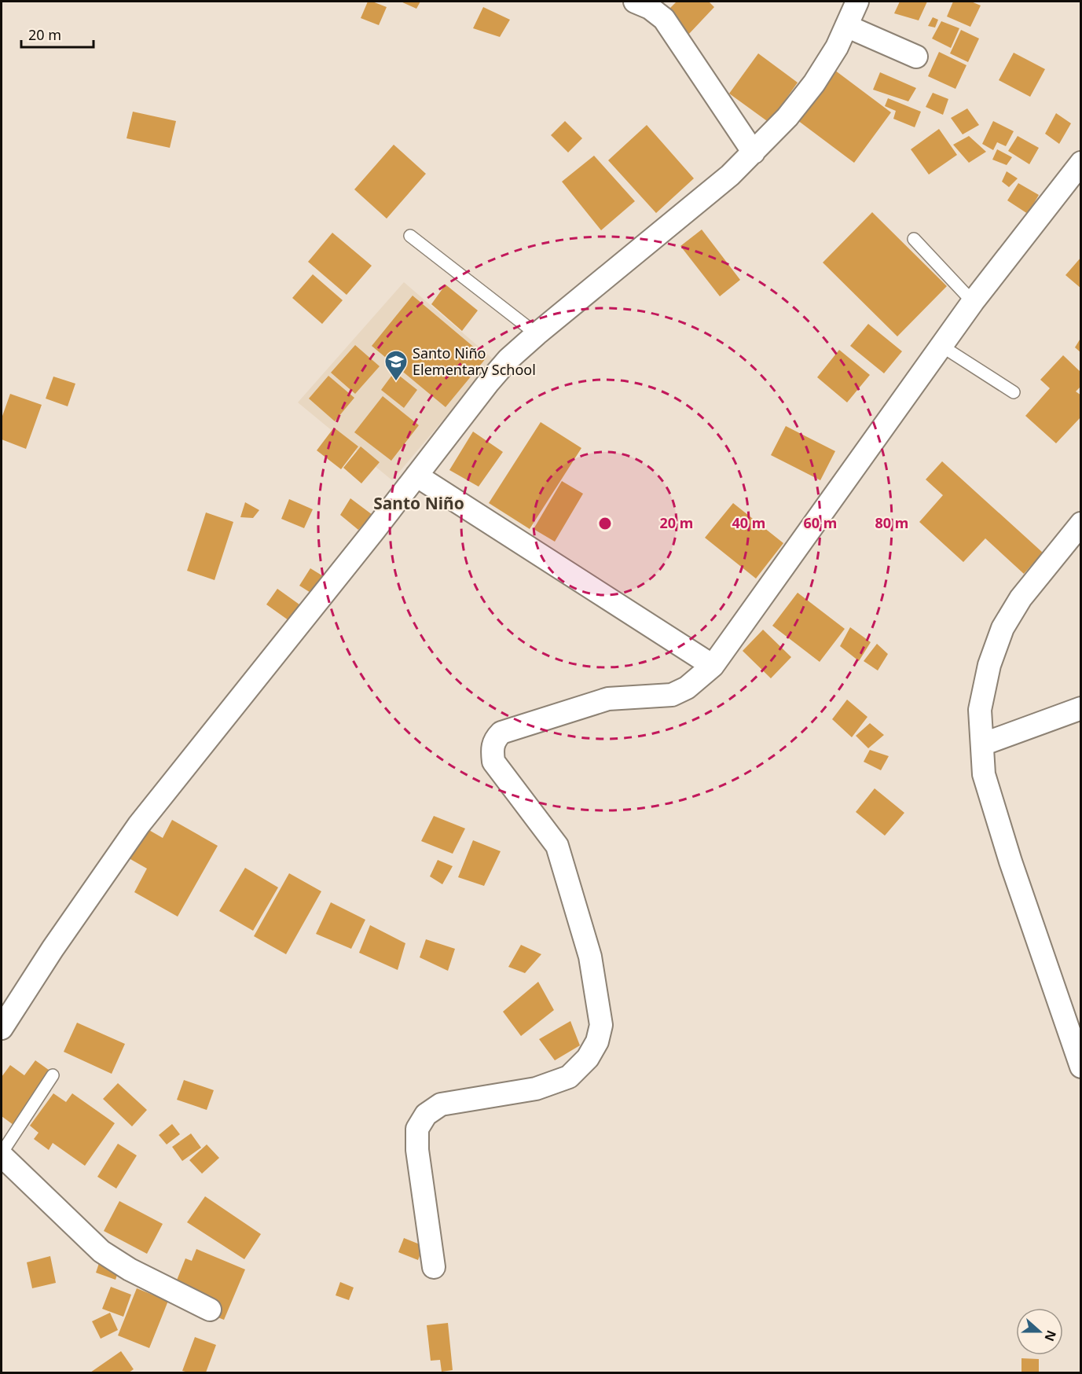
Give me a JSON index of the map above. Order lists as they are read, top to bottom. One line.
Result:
{"districts":["Santo Niño"],"places":{"school or university":["Santo Niño Elementary School"]},"scale_bar":"20 m","north":"right","rings":["20 m","40 m","60 m","80 m"]}
